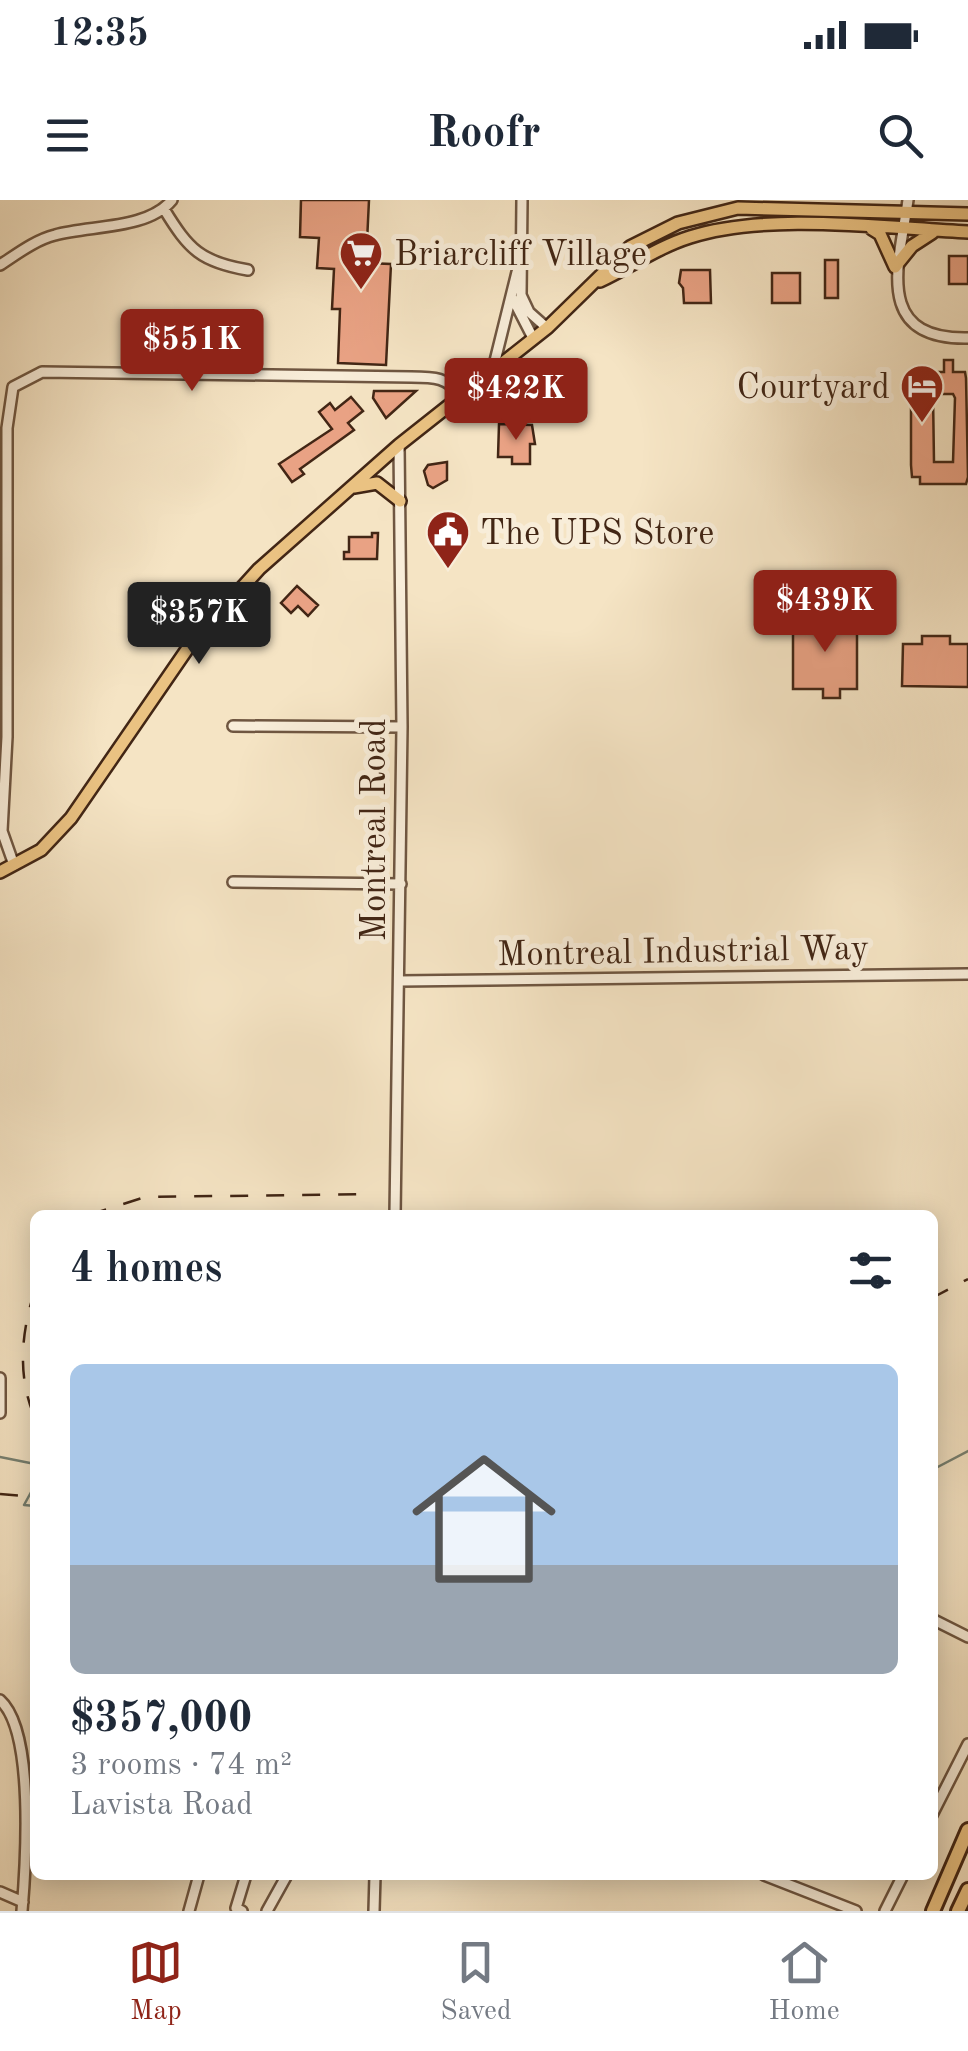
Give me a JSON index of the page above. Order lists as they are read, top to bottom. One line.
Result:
{"streets":{"street":["Montreal Road","Montreal Industrial Way"]},"crossings":[["Montreal Road","Montreal Industrial Way"]],"places":{"supermarket":["Briarcliff Village"],"hotel":["Courtyard"],"public building":["The UPS Store"]},"page":{"status":"12:35","header":"Roofr","price":["$551K","$422K","$439K","$357K"],"heading":"4 homes","list":[{"name":"$357,000","note":"3 rooms · 74 m² · Lavista Road"}],"tabs":["Map","Saved","Home"]}}
